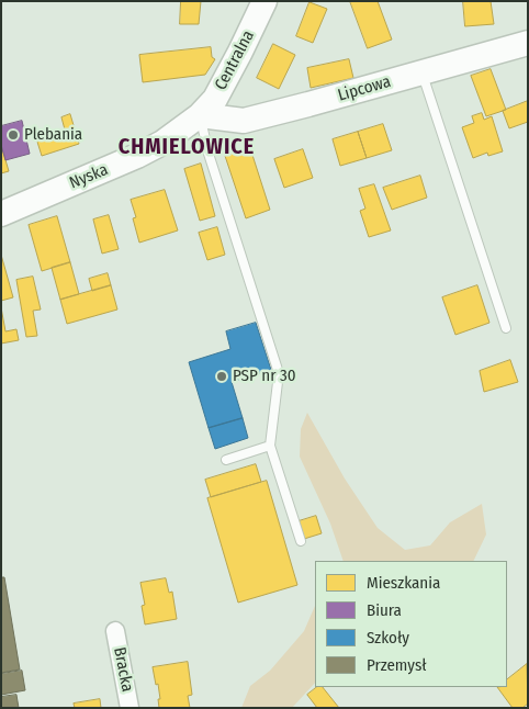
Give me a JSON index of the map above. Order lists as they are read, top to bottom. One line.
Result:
{"streets":{"street":["Centralna","Lipcowa","Nyska","Bracka"]},"crossings":[["Centralna","Lipcowa"],["Centralna","Nyska"],["Lipcowa","Nyska"]],"districts":["CHMIELOWICE"],"places":["Plebania","PSP nr 30"],"legend":["Mieszkania","Biura","Szkoły","Przemysł"]}
